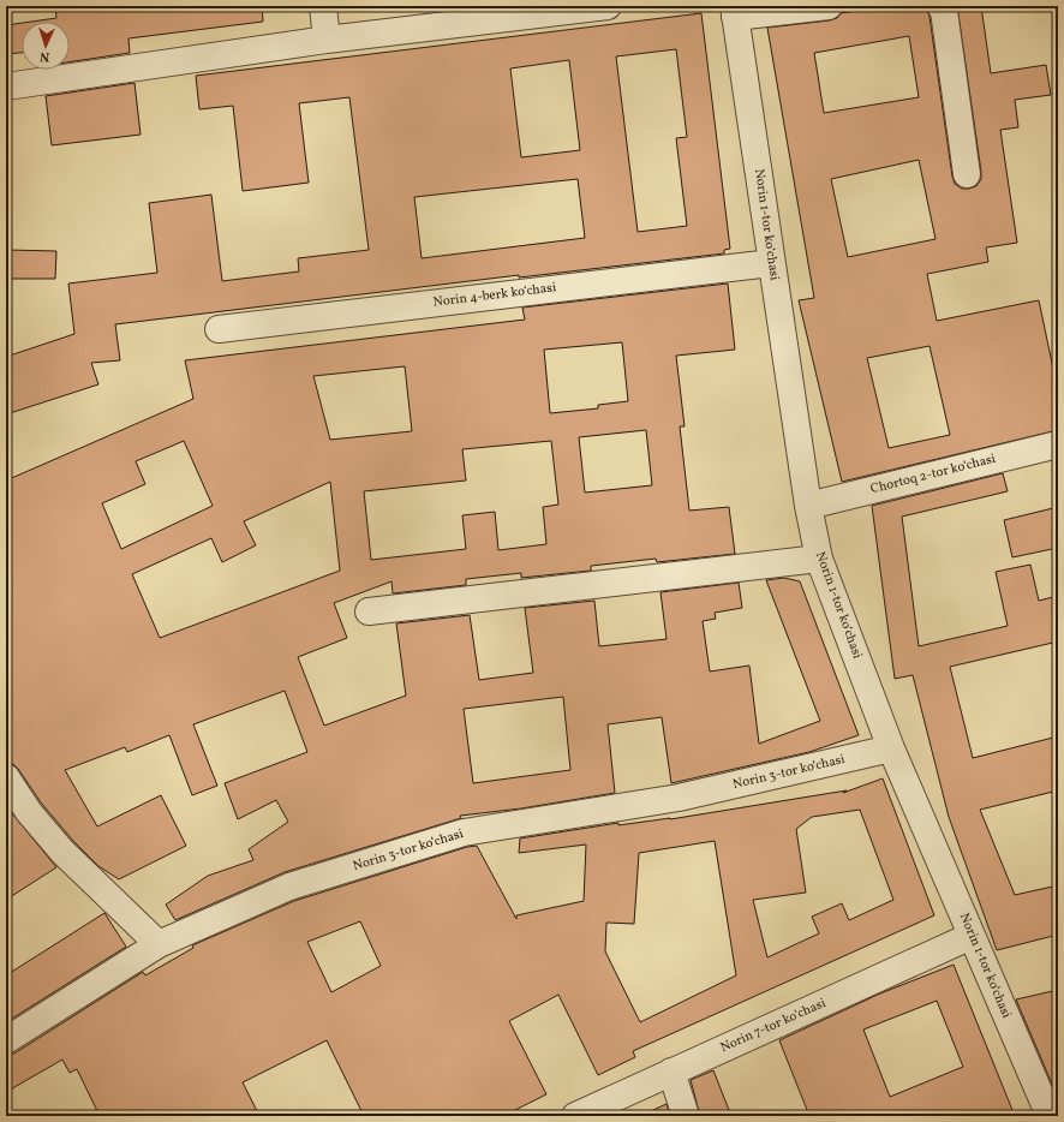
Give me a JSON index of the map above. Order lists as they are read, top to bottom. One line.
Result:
{"streets":{"street":["Norin 1-tor koʻchasi","Norin 4-berk koʻchasi","Chortoq 2-tor koʻchasi","Norin 3-tor koʻchasi","Norin 7-tor koʻchasi"]},"crossings":[["Norin 1-tor koʻchasi","Norin 4-berk koʻchasi"],["Norin 1-tor koʻchasi","Chortoq 2-tor koʻchasi"],["Norin 1-tor koʻchasi","Norin 3-tor koʻchasi"],["Norin 1-tor koʻchasi","Norin 7-tor koʻchasi"]],"north":"bottom"}
